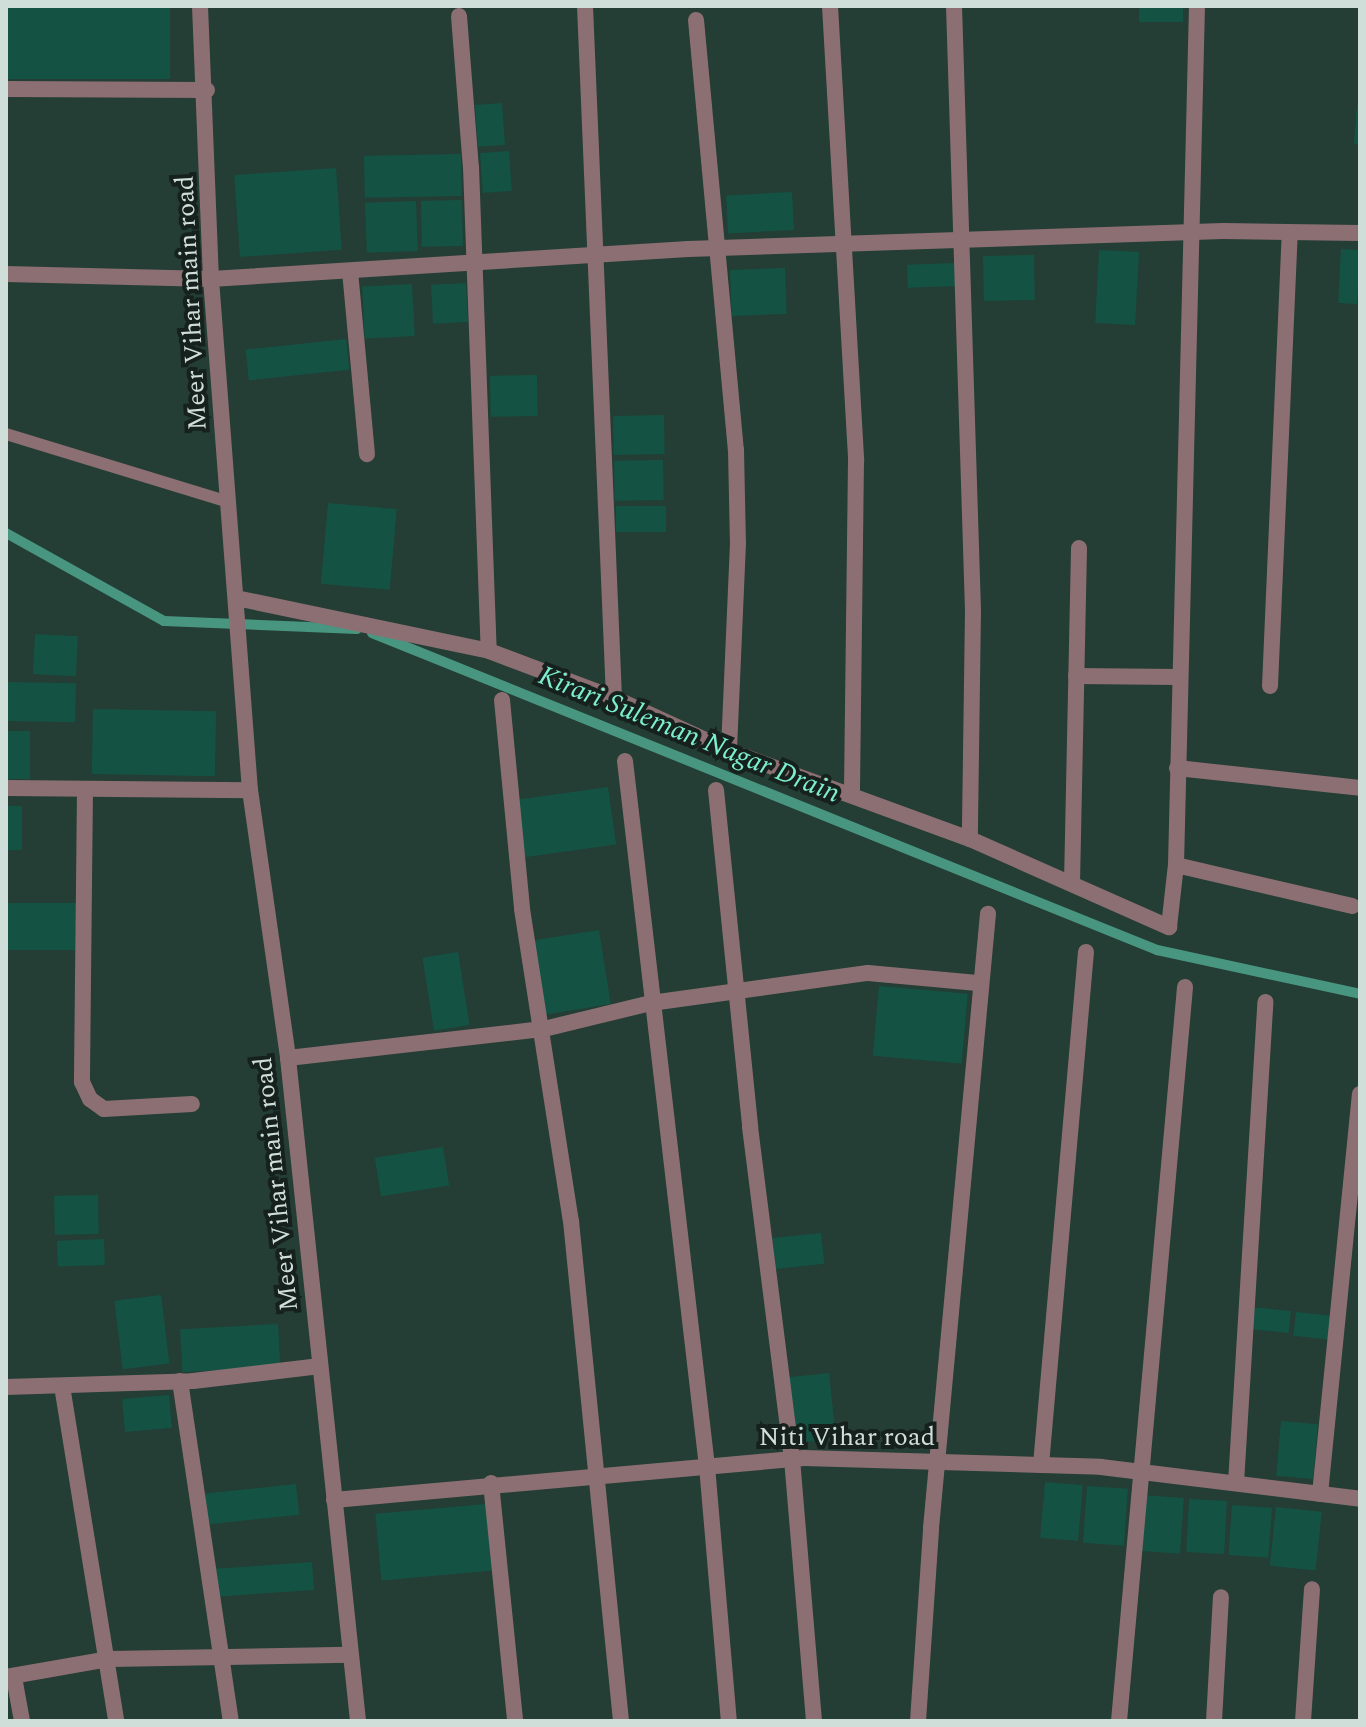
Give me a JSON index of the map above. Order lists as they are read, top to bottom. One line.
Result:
{"streets":{"street":["Meer Vihar main road","Niti Vihar road"]},"crossings":[["Meer Vihar main road","Niti Vihar road"]],"water":["Kirari Suleman Nagar Drain"]}
